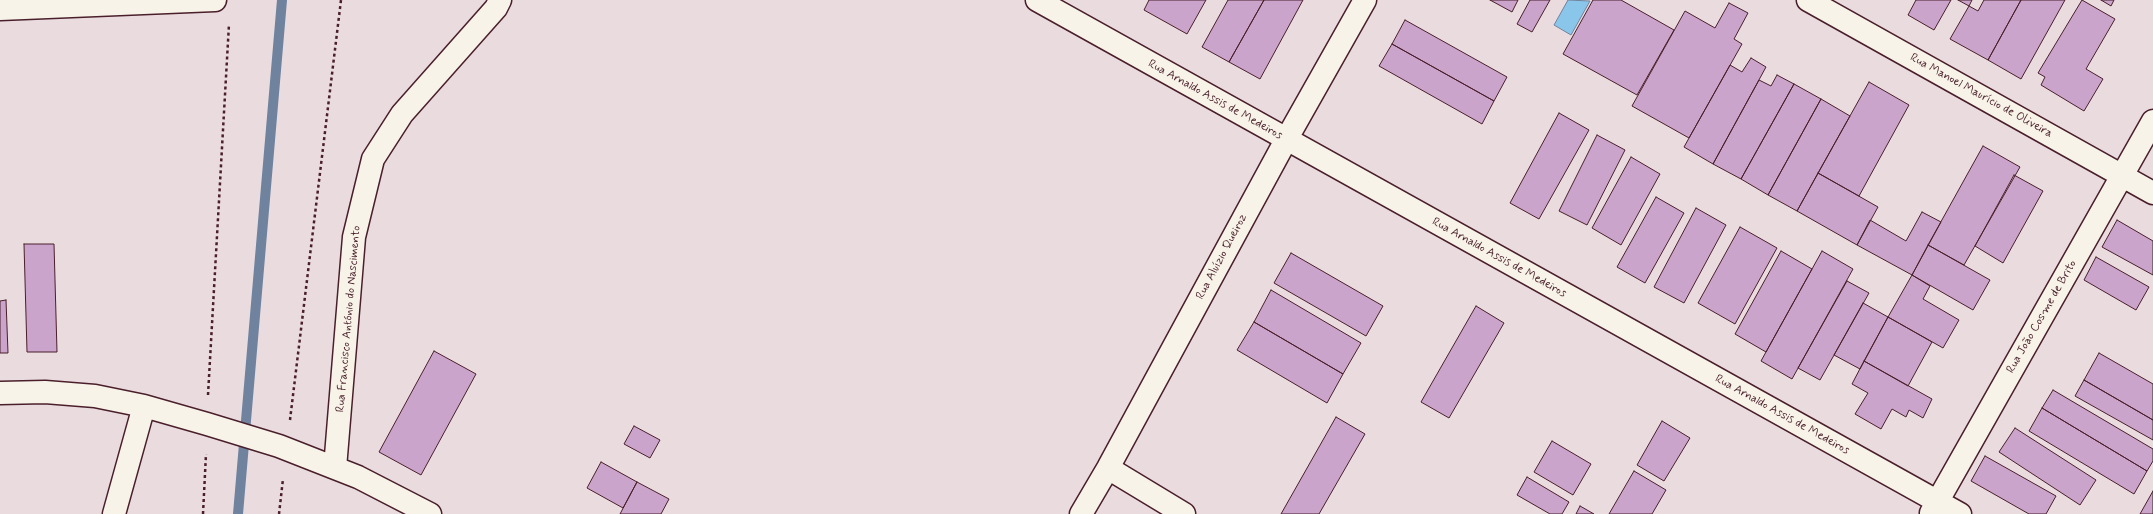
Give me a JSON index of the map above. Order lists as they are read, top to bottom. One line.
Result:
{"streets":{"street":["Rua Manoel Maurício de Oliveira","Rua Arnaldo Assis de Medeiros","Rua Aluízio Queiroz","Rua João Cosme de Brito","Rua Francisco António do Nascimento"]},"crossings":[["Rua Manoel Maurício de Oliveira","Rua João Cosme de Brito"],["Rua Arnaldo Assis de Medeiros","Rua Aluízio Queiroz"],["Rua Arnaldo Assis de Medeiros","Rua João Cosme de Brito"]]}
